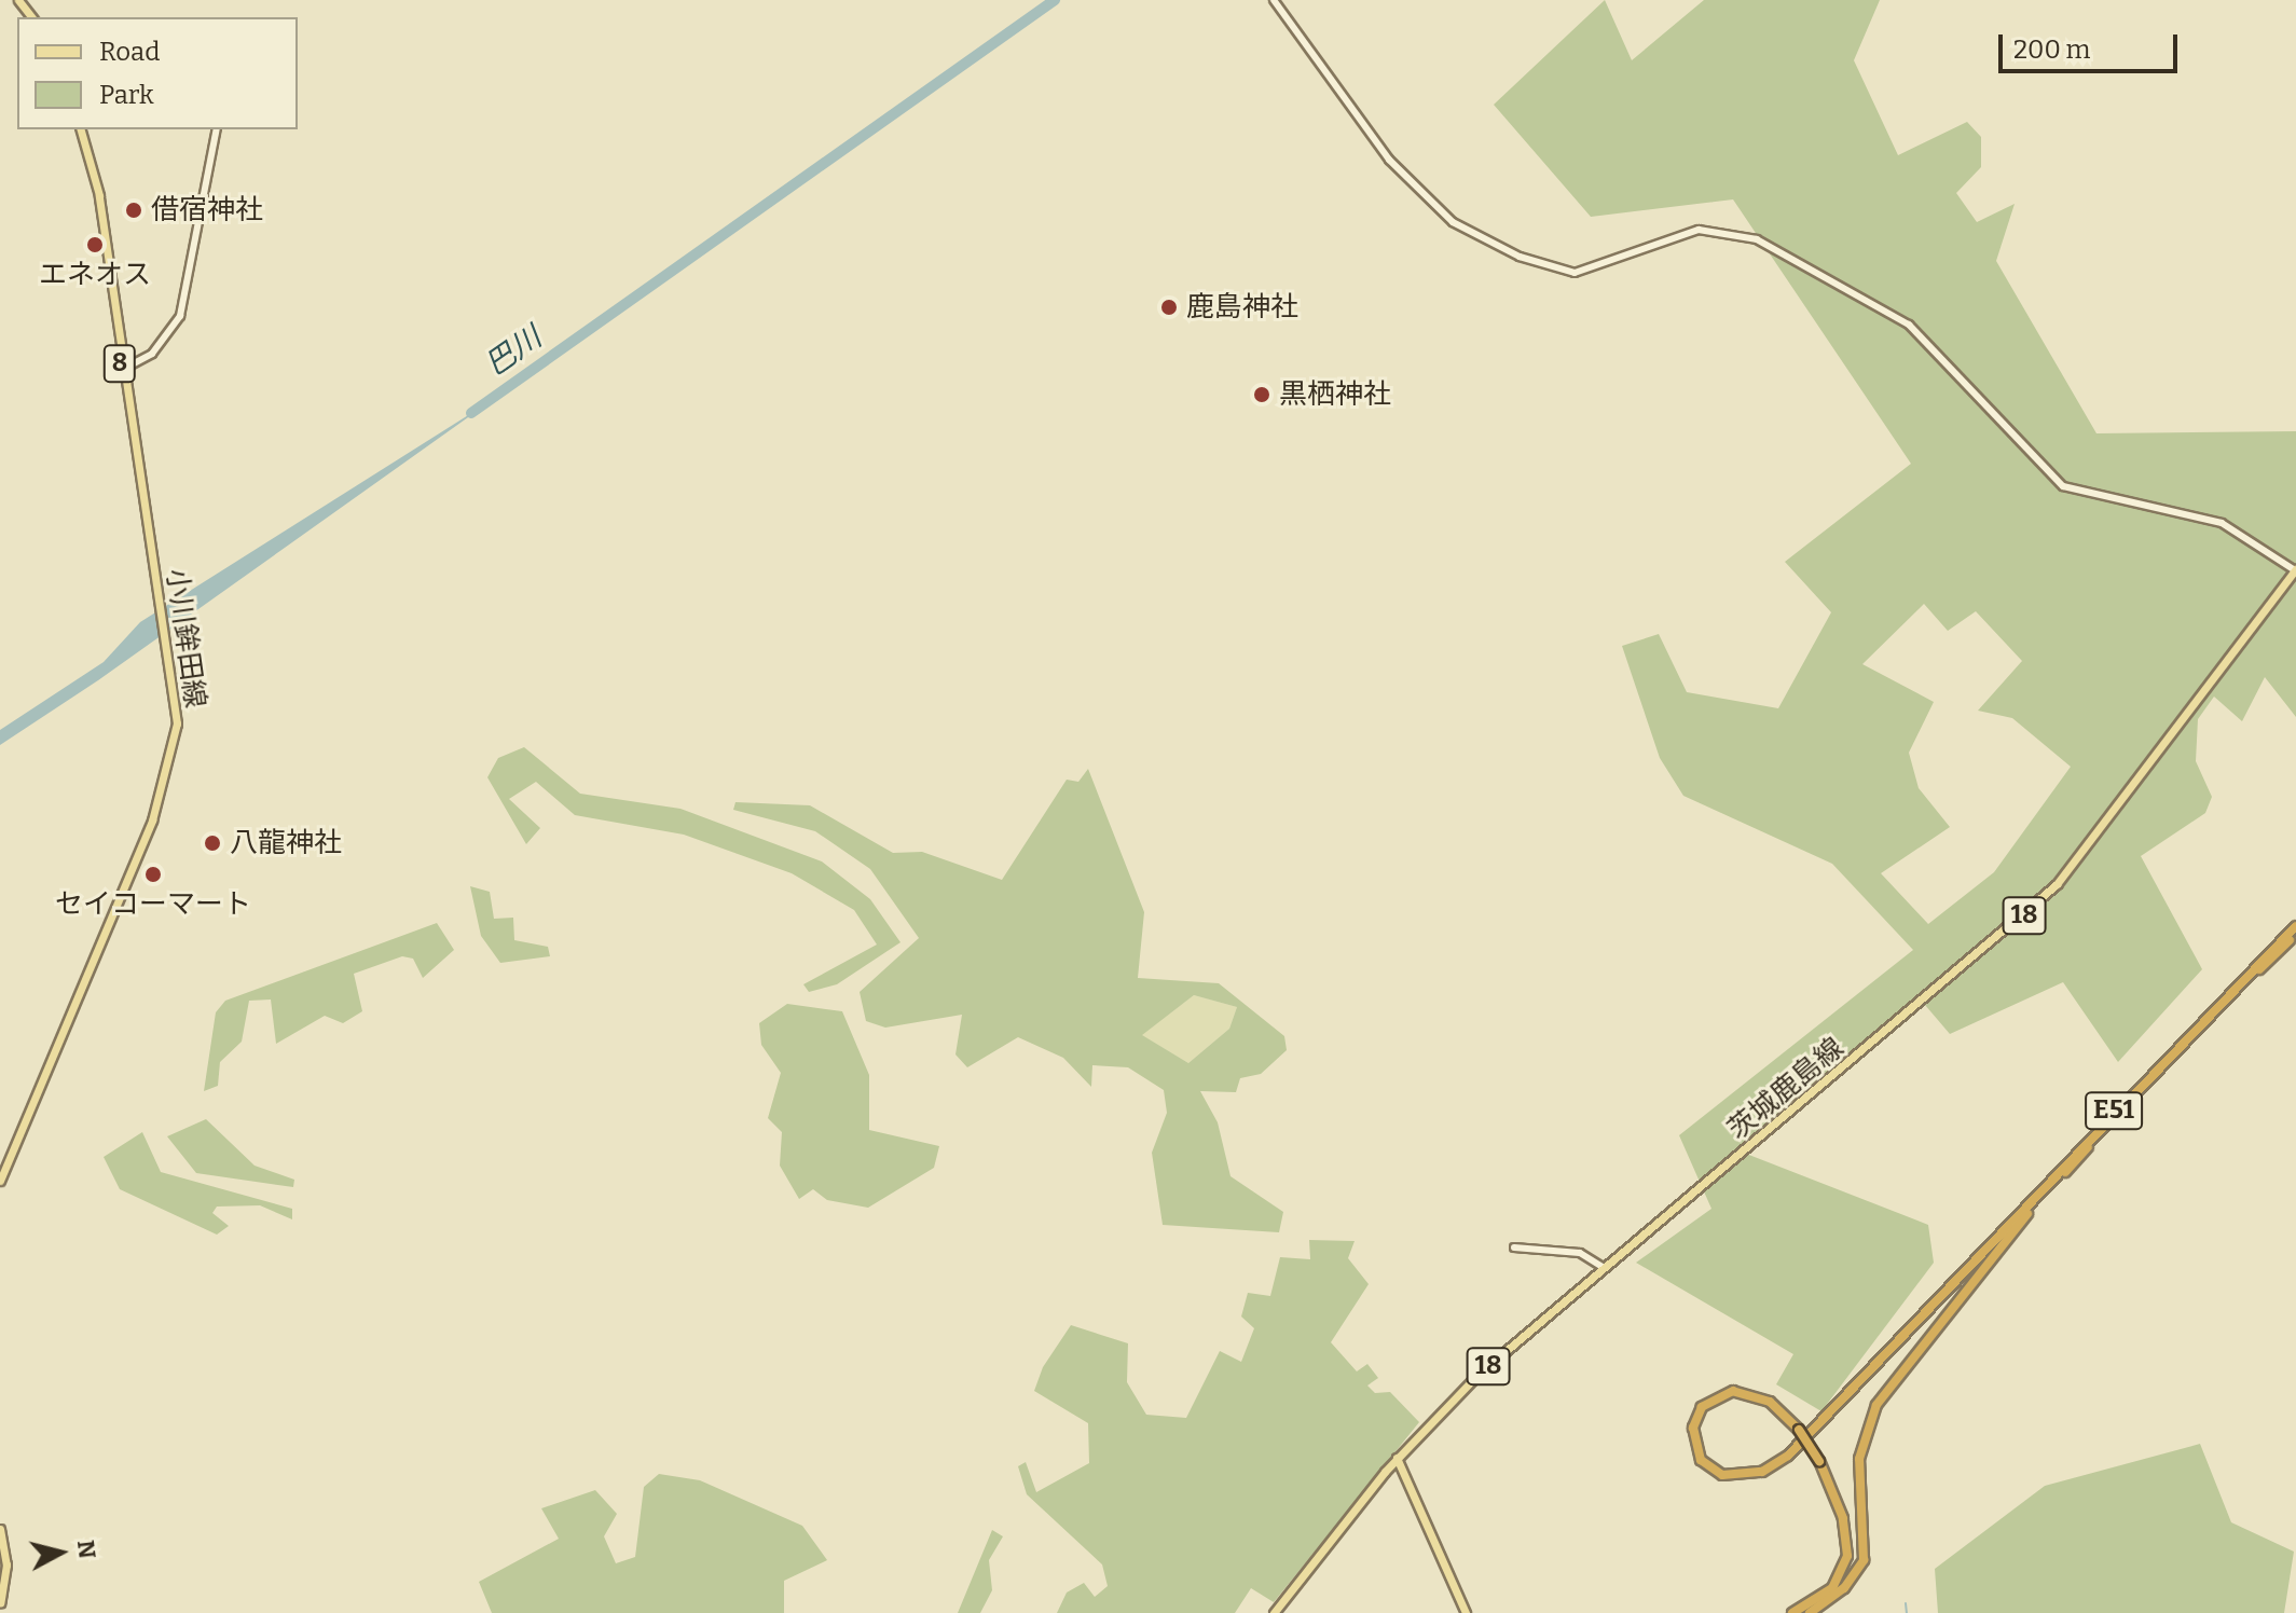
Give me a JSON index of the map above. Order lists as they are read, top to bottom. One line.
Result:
{"streets":{"highway":["E51"],"main road":["8","小川鉾田線","18","茨城鹿島線"]},"water":["巴川"],"places":["借宿神社","エネオス","鹿島神社","黒栖神社","八龍神社","セイコーマート"],"legend":["Road","Park"],"scale_bar":"200 m","north":"right"}
